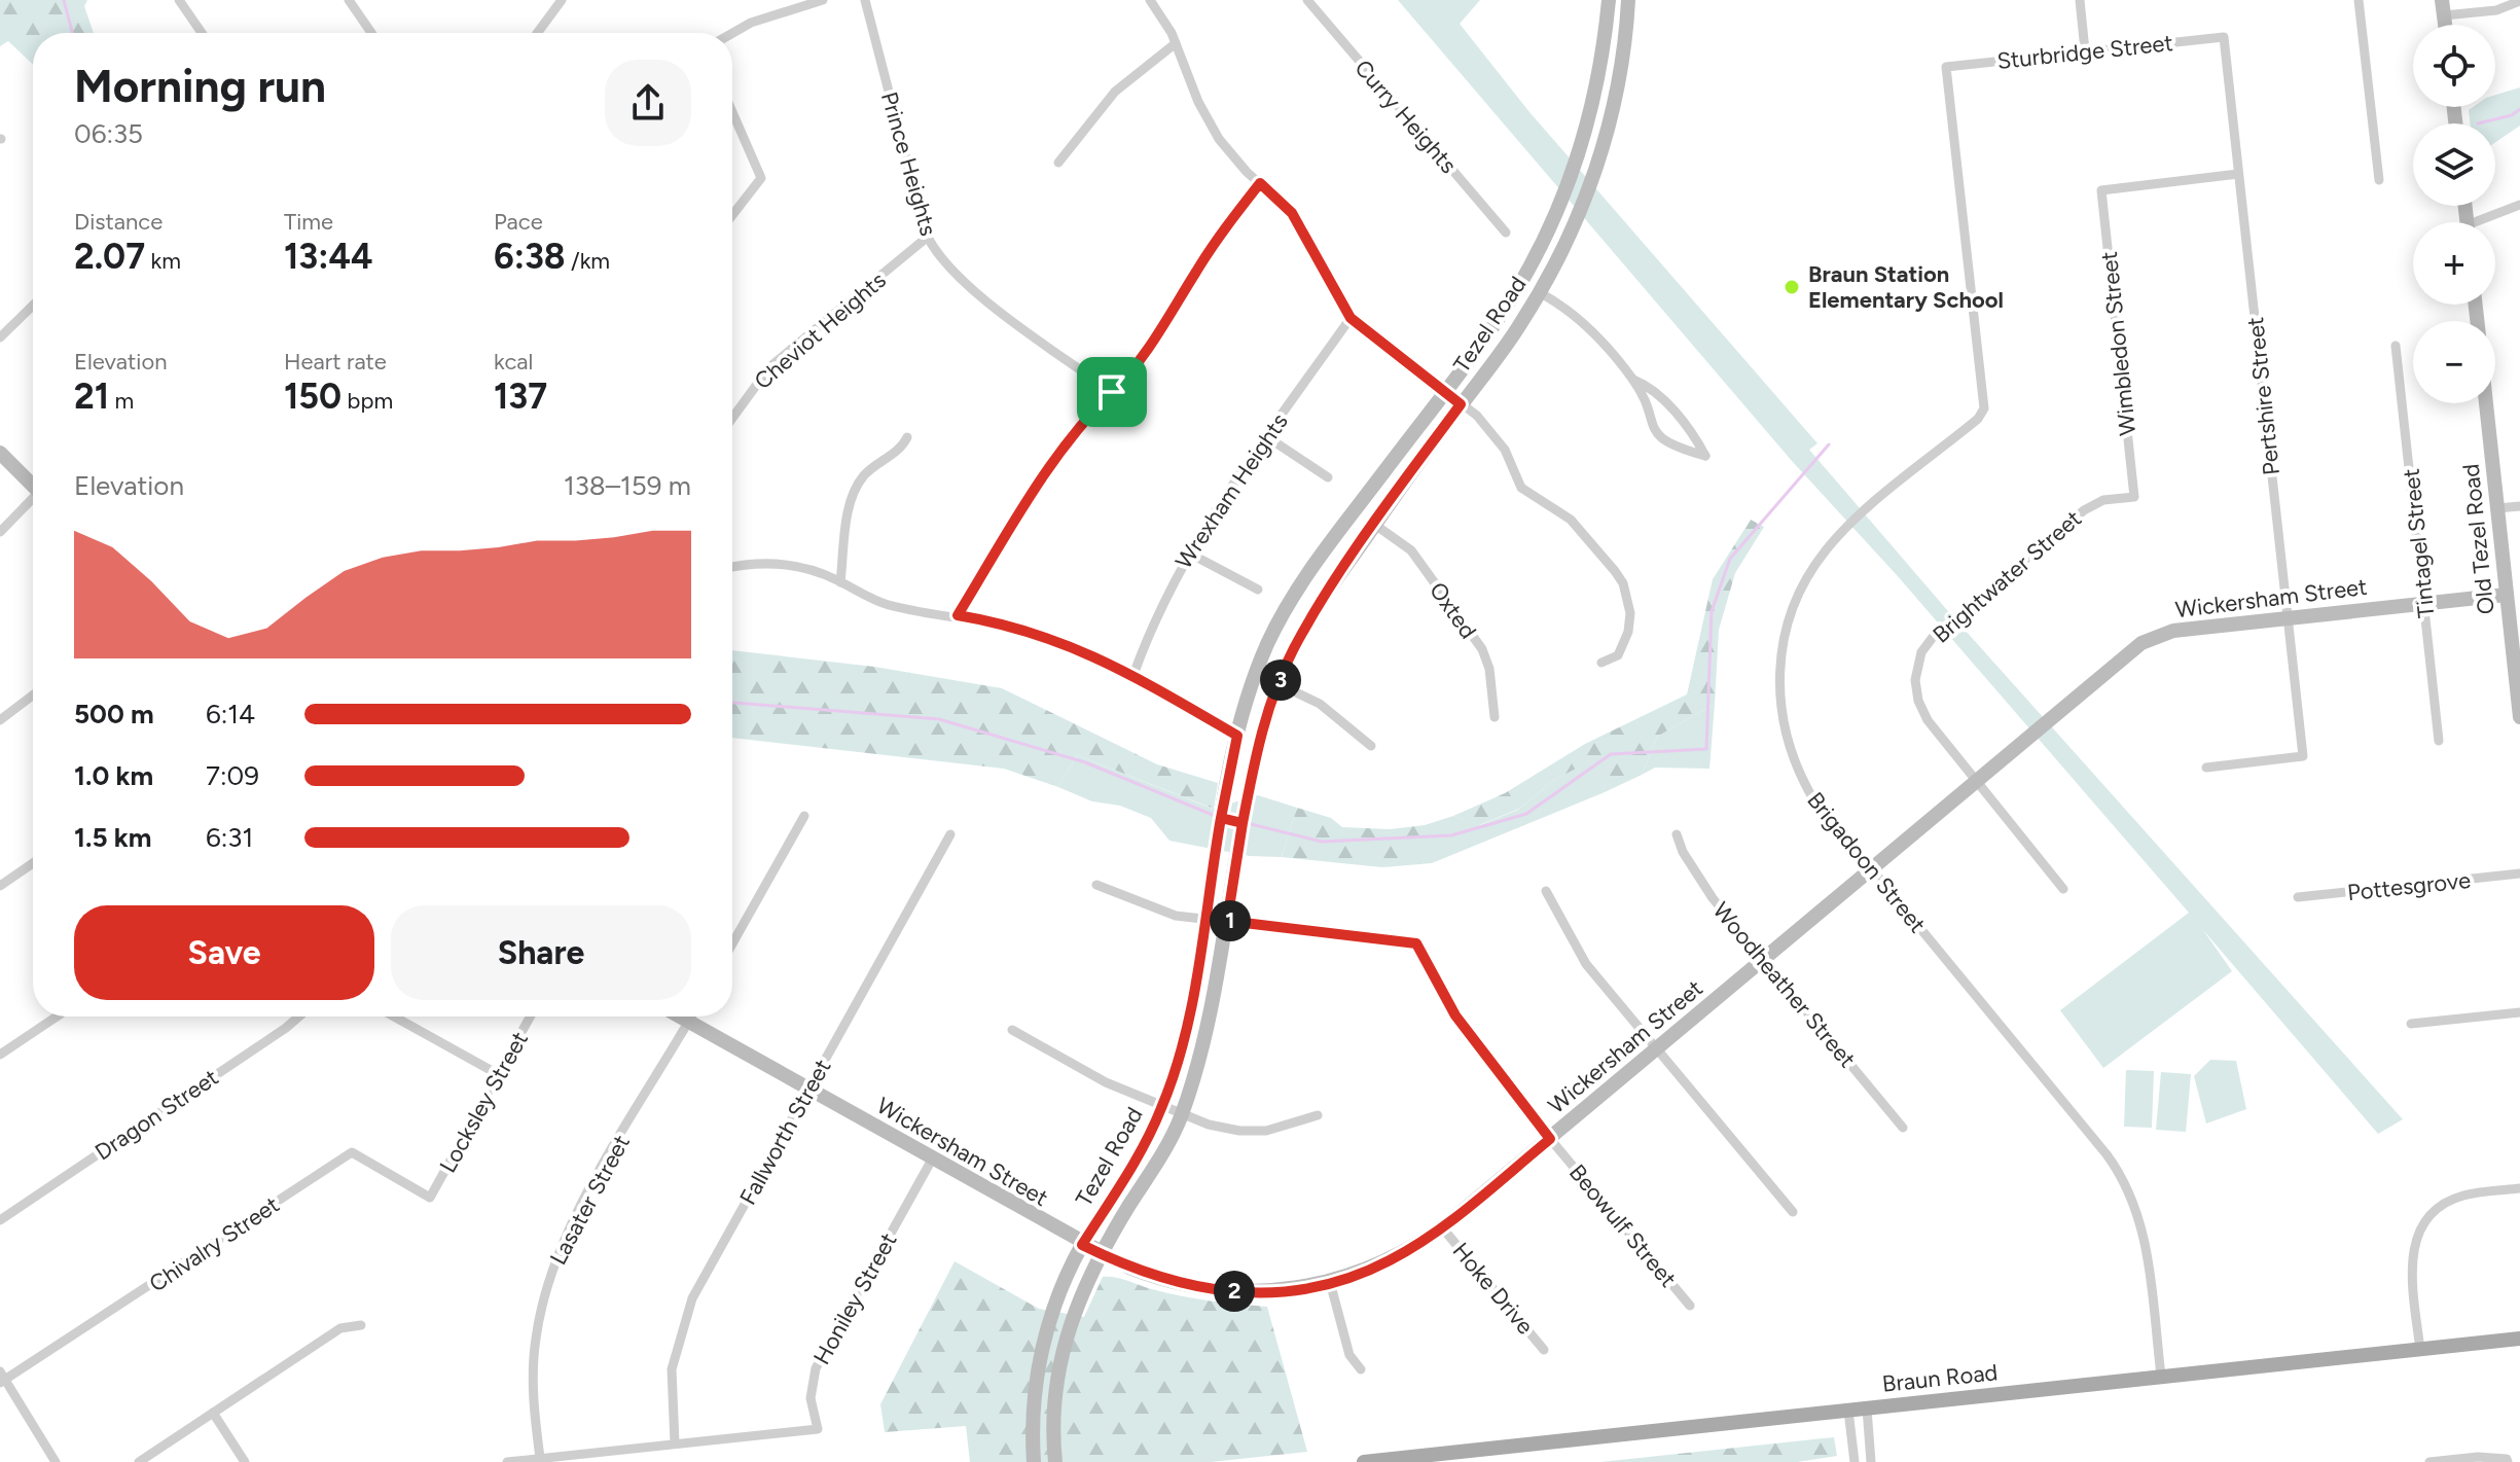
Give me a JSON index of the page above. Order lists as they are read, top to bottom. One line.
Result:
{"streets":{"main road":["Tezel Road","Old Tezel Road","Wickersham Street","Braun Road"],"street":["Sturbridge Street","Curry Heights","Prince Heights","Cheviot Heights","Wimbledon Street","Pertshire Street","Wrexham Heights","Tintagel Street","Brightwater Street","Oxted","Brigadoon Street","Pottesgrove","Woodheather Street","Locksley Street","Dragon Street","Fallworth Street","Lasater Street","Beowulf Street","Chivalry Street","Hoke Drive","Honiley Street"]},"crossings":[["Sturbridge Street","Pertshire Street"],["Sturbridge Street","Brigadoon Street"],["Prince Heights","Cheviot Heights"],["Tezel Road","Wickersham Street"],["Tezel Road","Oxted"],["Tezel Road","Beowulf Street"],["Wimbledon Street","Pertshire Street"],["Wimbledon Street","Brightwater Street"],["Pertshire Street","Wickersham Street"],["Old Tezel Road","Wickersham Street"],["Tintagel Street","Wickersham Street"],["Brightwater Street","Wickersham Street"],["Wickersham Street","Brigadoon Street"],["Wickersham Street","Woodheather Street"],["Wickersham Street","Fallworth Street"],["Wickersham Street","Lasater Street"],["Wickersham Street","Beowulf Street"],["Wickersham Street","Hoke Drive"],["Wickersham Street","Honiley Street"],["Brigadoon Street","Braun Road"],["Locksley Street","Chivalry Street"],["Fallworth Street","Honiley Street"],["Lasater Street","Honiley Street"]],"places":["Braun Station Elementary School"],"page":{"map_buttons":["+","−"],"heading":["Morning run","06:35"],"stats":[["Distance","2.07 km"],["Time","13:44"],["Pace","6:38 /km"],["Elevation","21 m"],["Heart rate","150 bpm"],["kcal","137"]],"chart":["Elevation","138–159 m"],"pins":["3","1","2"],"list":[{"name":"500 m","note":"6:14"},{"name":"1.0 km","note":"7:09"},{"name":"1.5 km","note":"6:31"}],"buttons":["Save","Share"]}}
